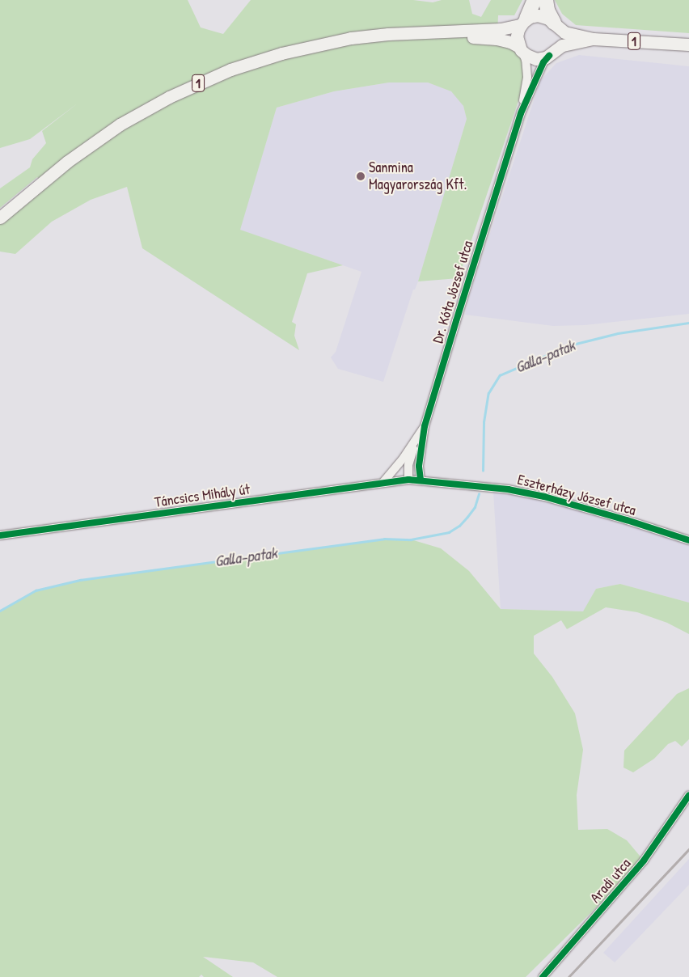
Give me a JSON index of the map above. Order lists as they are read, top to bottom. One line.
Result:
{"streets":{"main road":["1"],"street":["Dr. Kóta József utca","Eszterházy József utca","Táncsics Mihály út","Aradi utca"]},"crossings":[["Dr. Kóta József utca","Eszterházy József utca"],["Dr. Kóta József utca","Táncsics Mihály út"],["Eszterházy József utca","Táncsics Mihály út"]],"water":["Galla-patak"],"places":["Sanmina Magyarország Kft."]}
